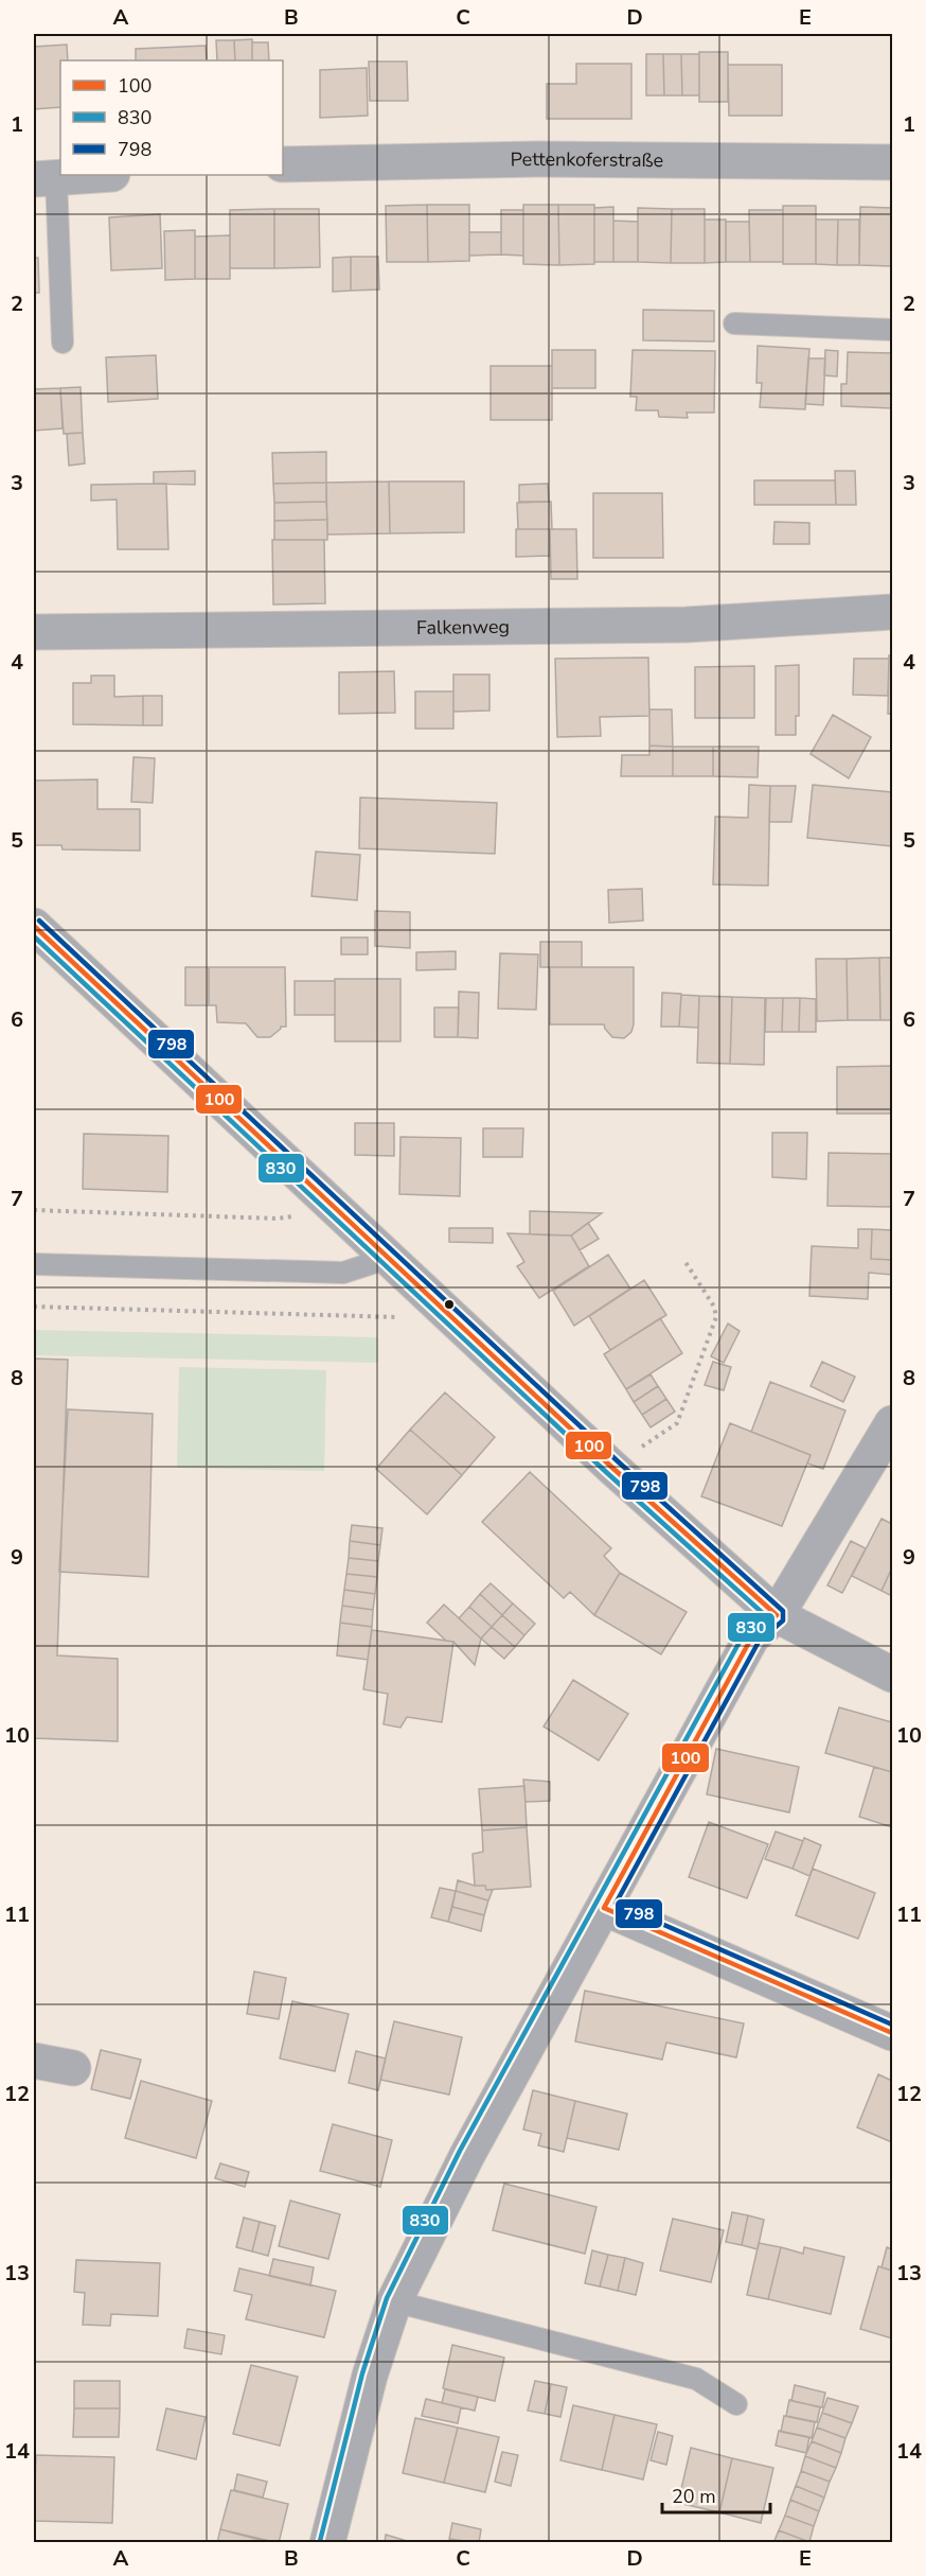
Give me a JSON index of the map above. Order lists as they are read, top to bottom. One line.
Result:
{"streets":{"street":["Pettenkoferstraße","Falkenweg"]},"lines":["transit line 798","transit line 100","transit line 830"],"legend":["100","830","798"],"scale_bar":"20 m","grid":{"columns":["A","B","C","D","E"],"rows":["1","2","3","4","5","6","7","8","9","10","11","12","13","14"]}}
